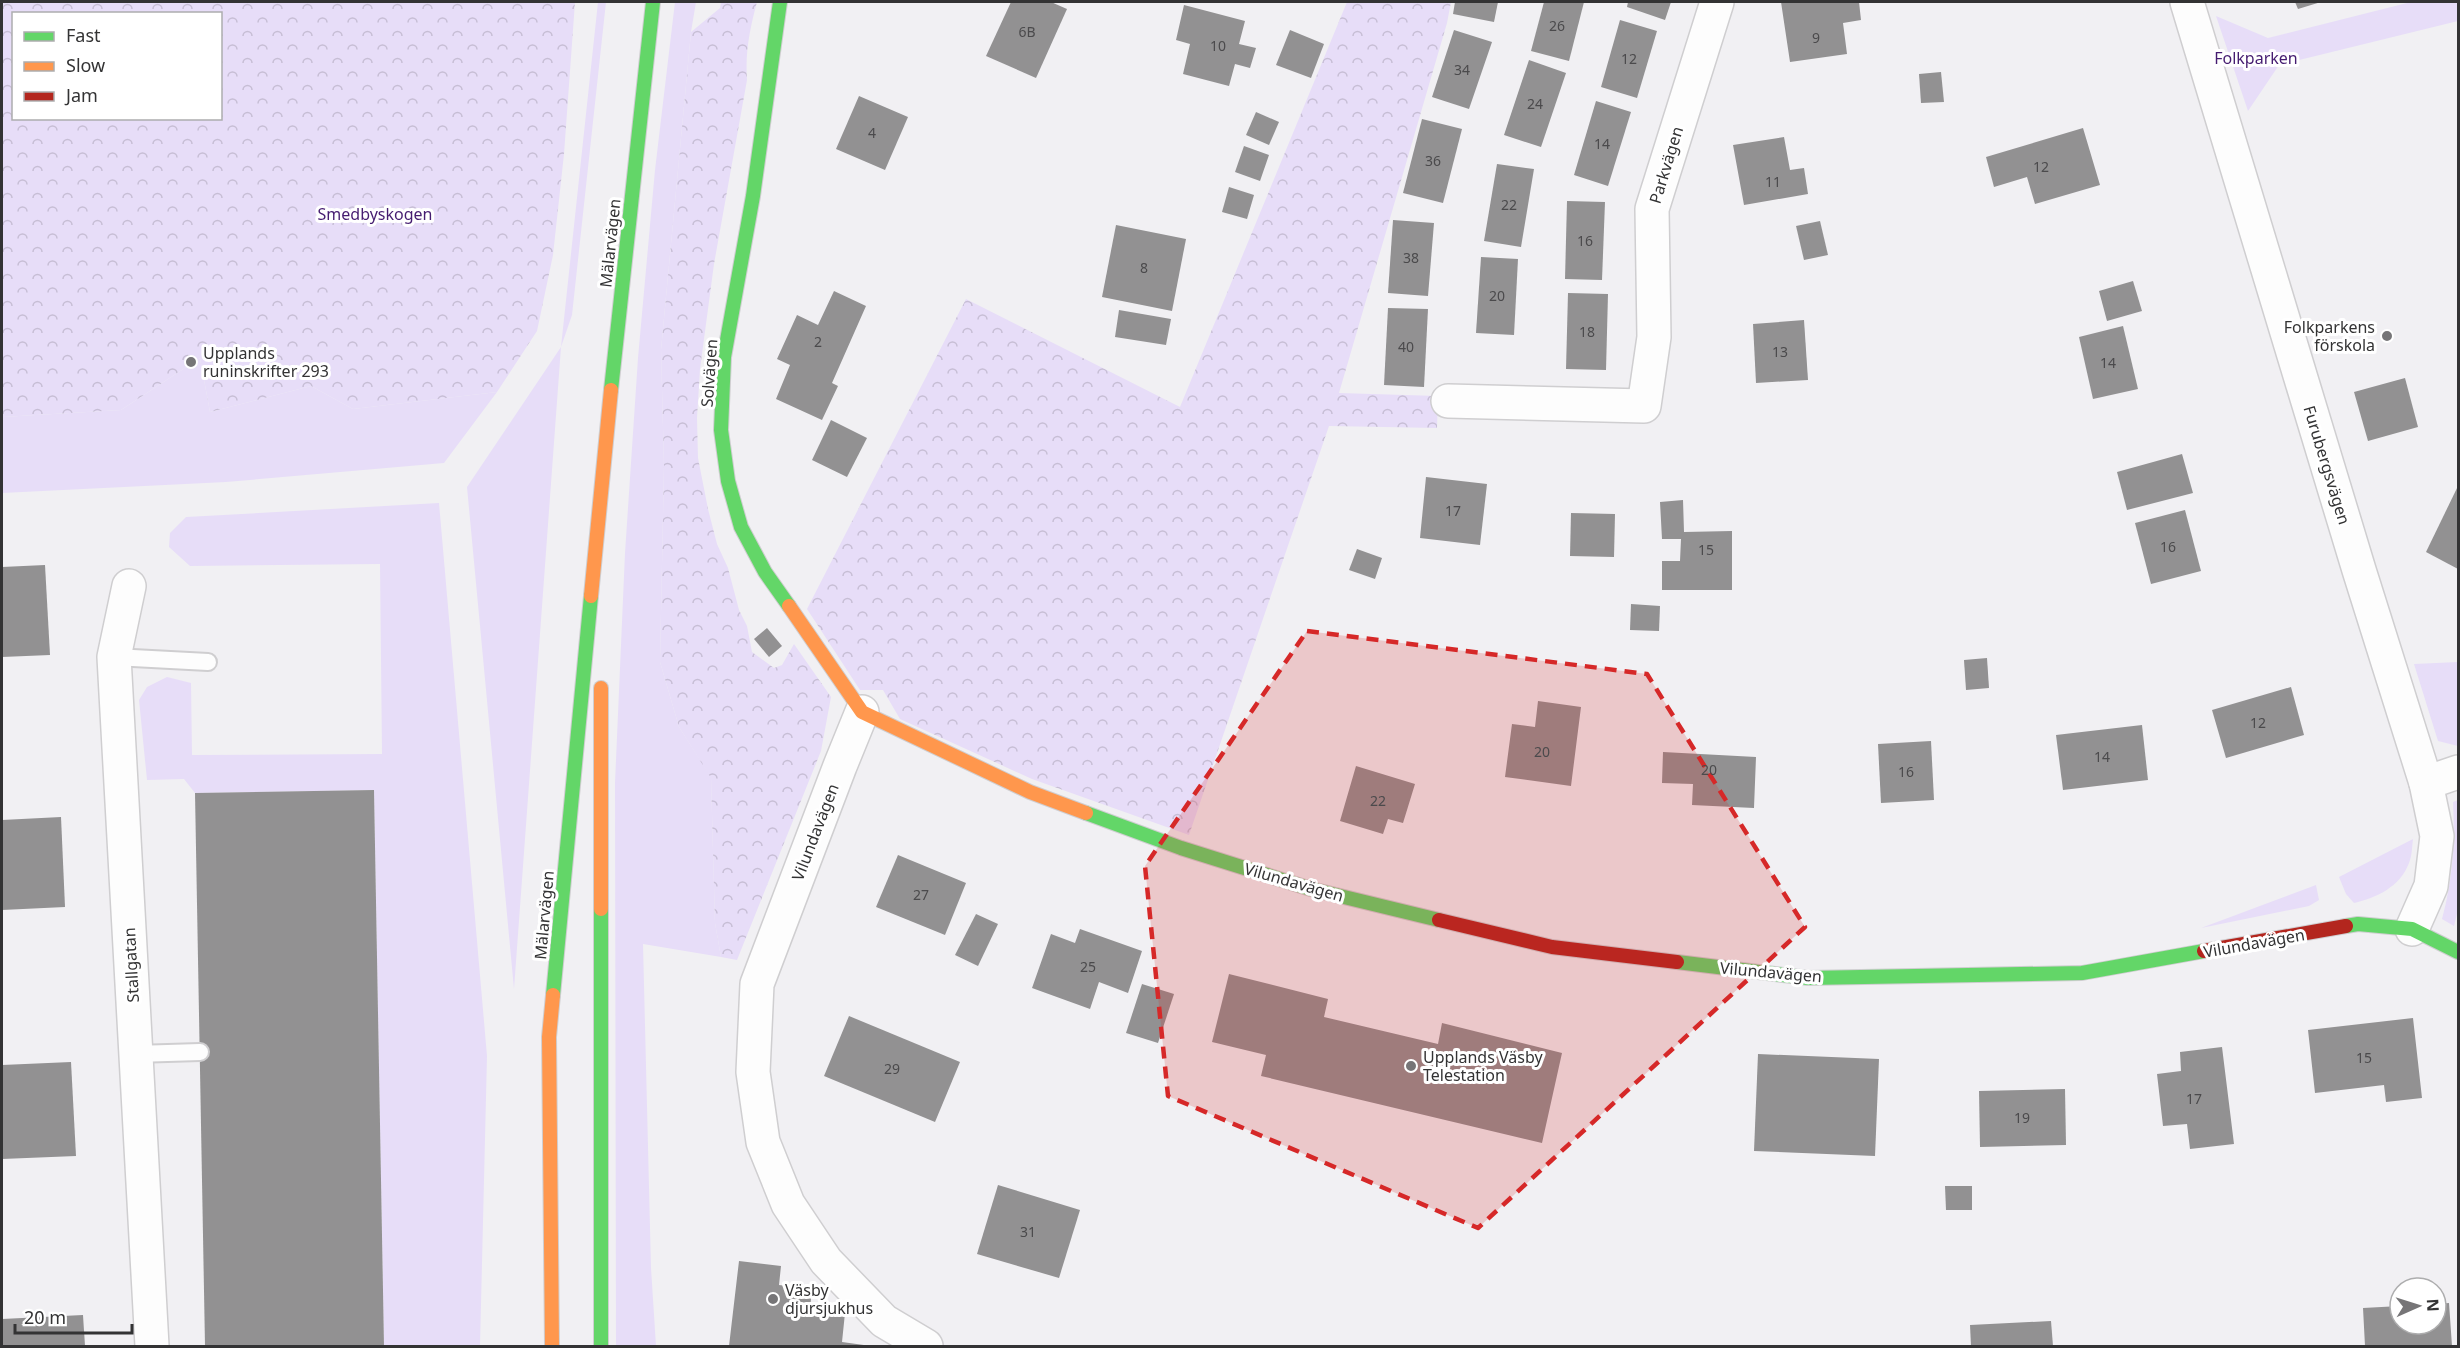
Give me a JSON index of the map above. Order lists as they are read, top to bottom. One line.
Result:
{"streets":{"street":["Parkvägen","Mälarvägen","Solvägen","Furubergsvägen","Vilundavägen","Stallgatan"]},"crossings":[["Solvägen","Vilundavägen"],["Furubergsvägen","Vilundavägen"]],"parks":["Folkparken","Smedbyskogen"],"places":["Folkparkens förskola","Upplands runinskrifter 293","Upplands Väsby Telestation","Väsby djursjukhus"],"house_numbers":["26","6B","9","10","12","34","24","4","14","36","12","11","22","16","38","8","20","18","2","40","13","14","17","16","15","12","20","14","20","16","22","27","25","15","29","17","19","31"],"legend":["Fast","Slow","Jam"],"scale_bar":"20 m","north":"right"}
